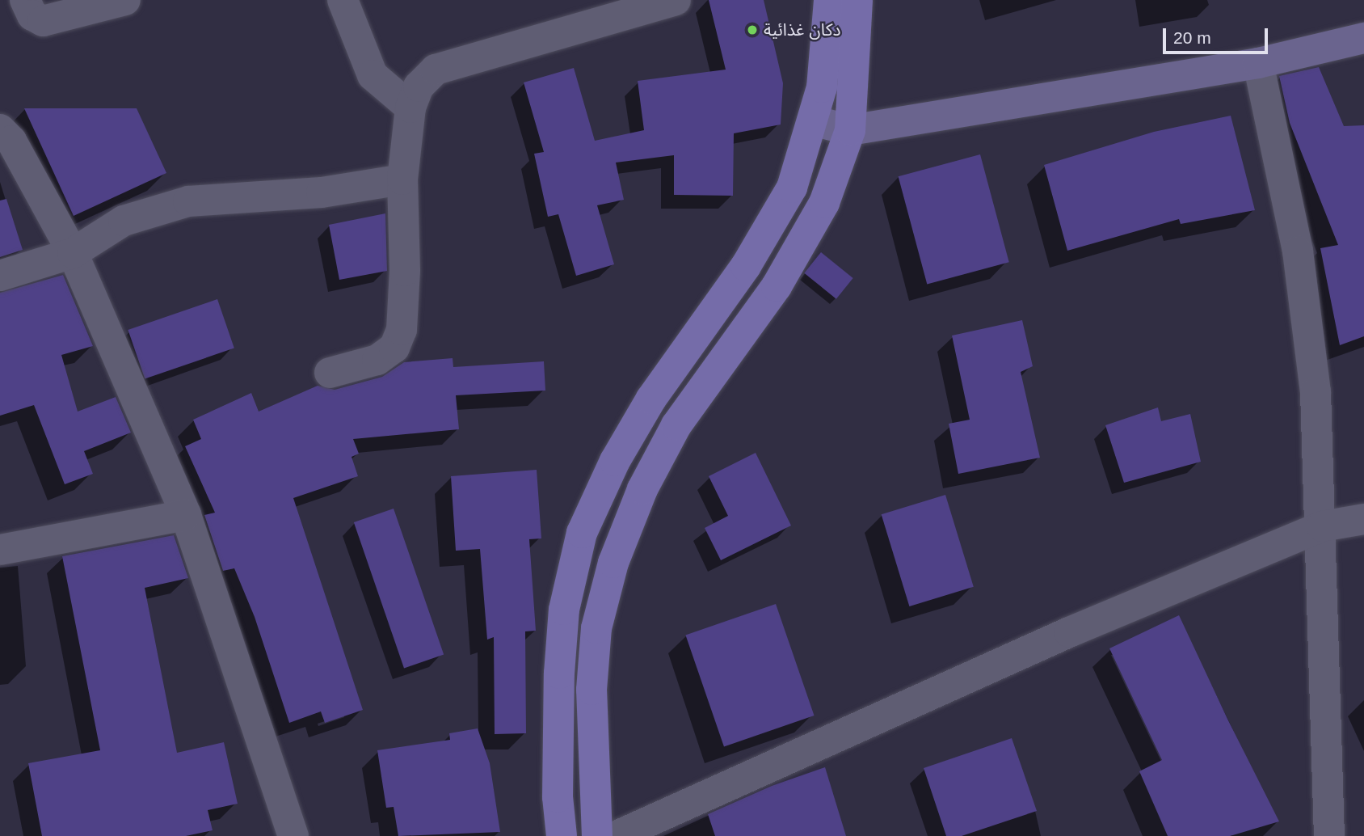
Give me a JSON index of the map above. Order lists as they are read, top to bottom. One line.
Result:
{"places":["دكان غذائية"],"scale_bar":"20 m"}
